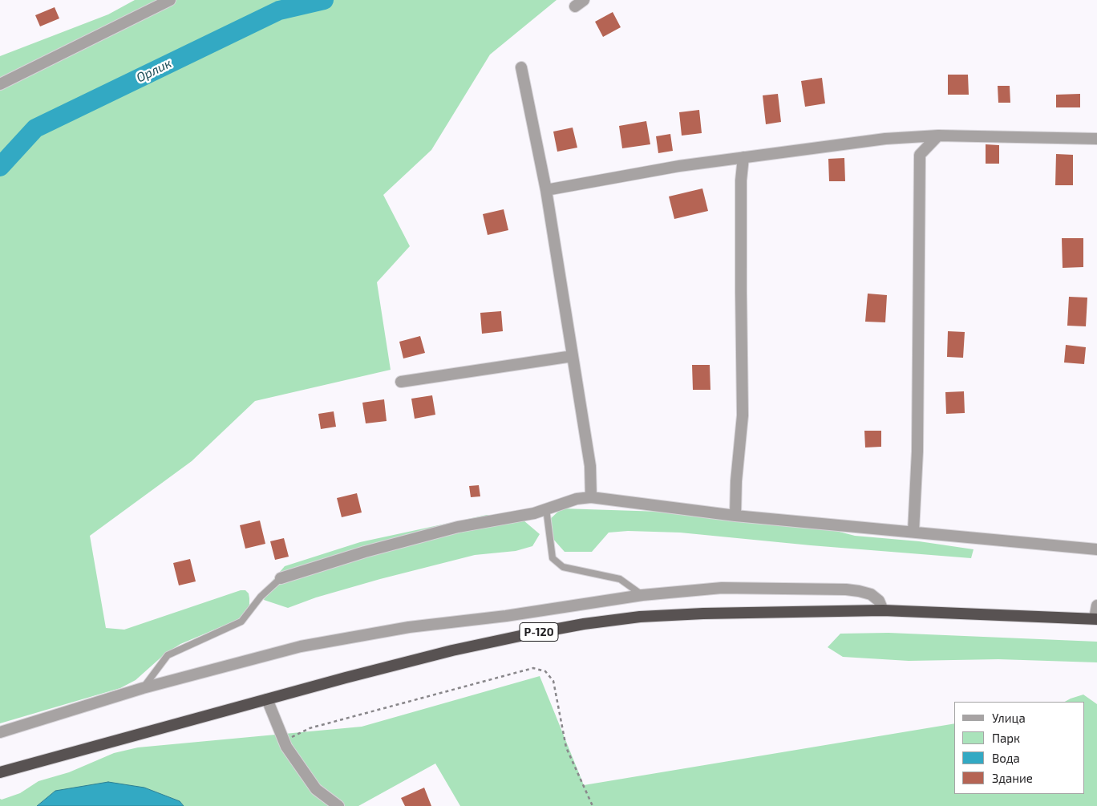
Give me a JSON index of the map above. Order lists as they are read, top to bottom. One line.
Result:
{"streets":{"highway":["Р-120"]},"water":["Орлик"],"legend":["Улица","Парк","Вода","Здание"]}
